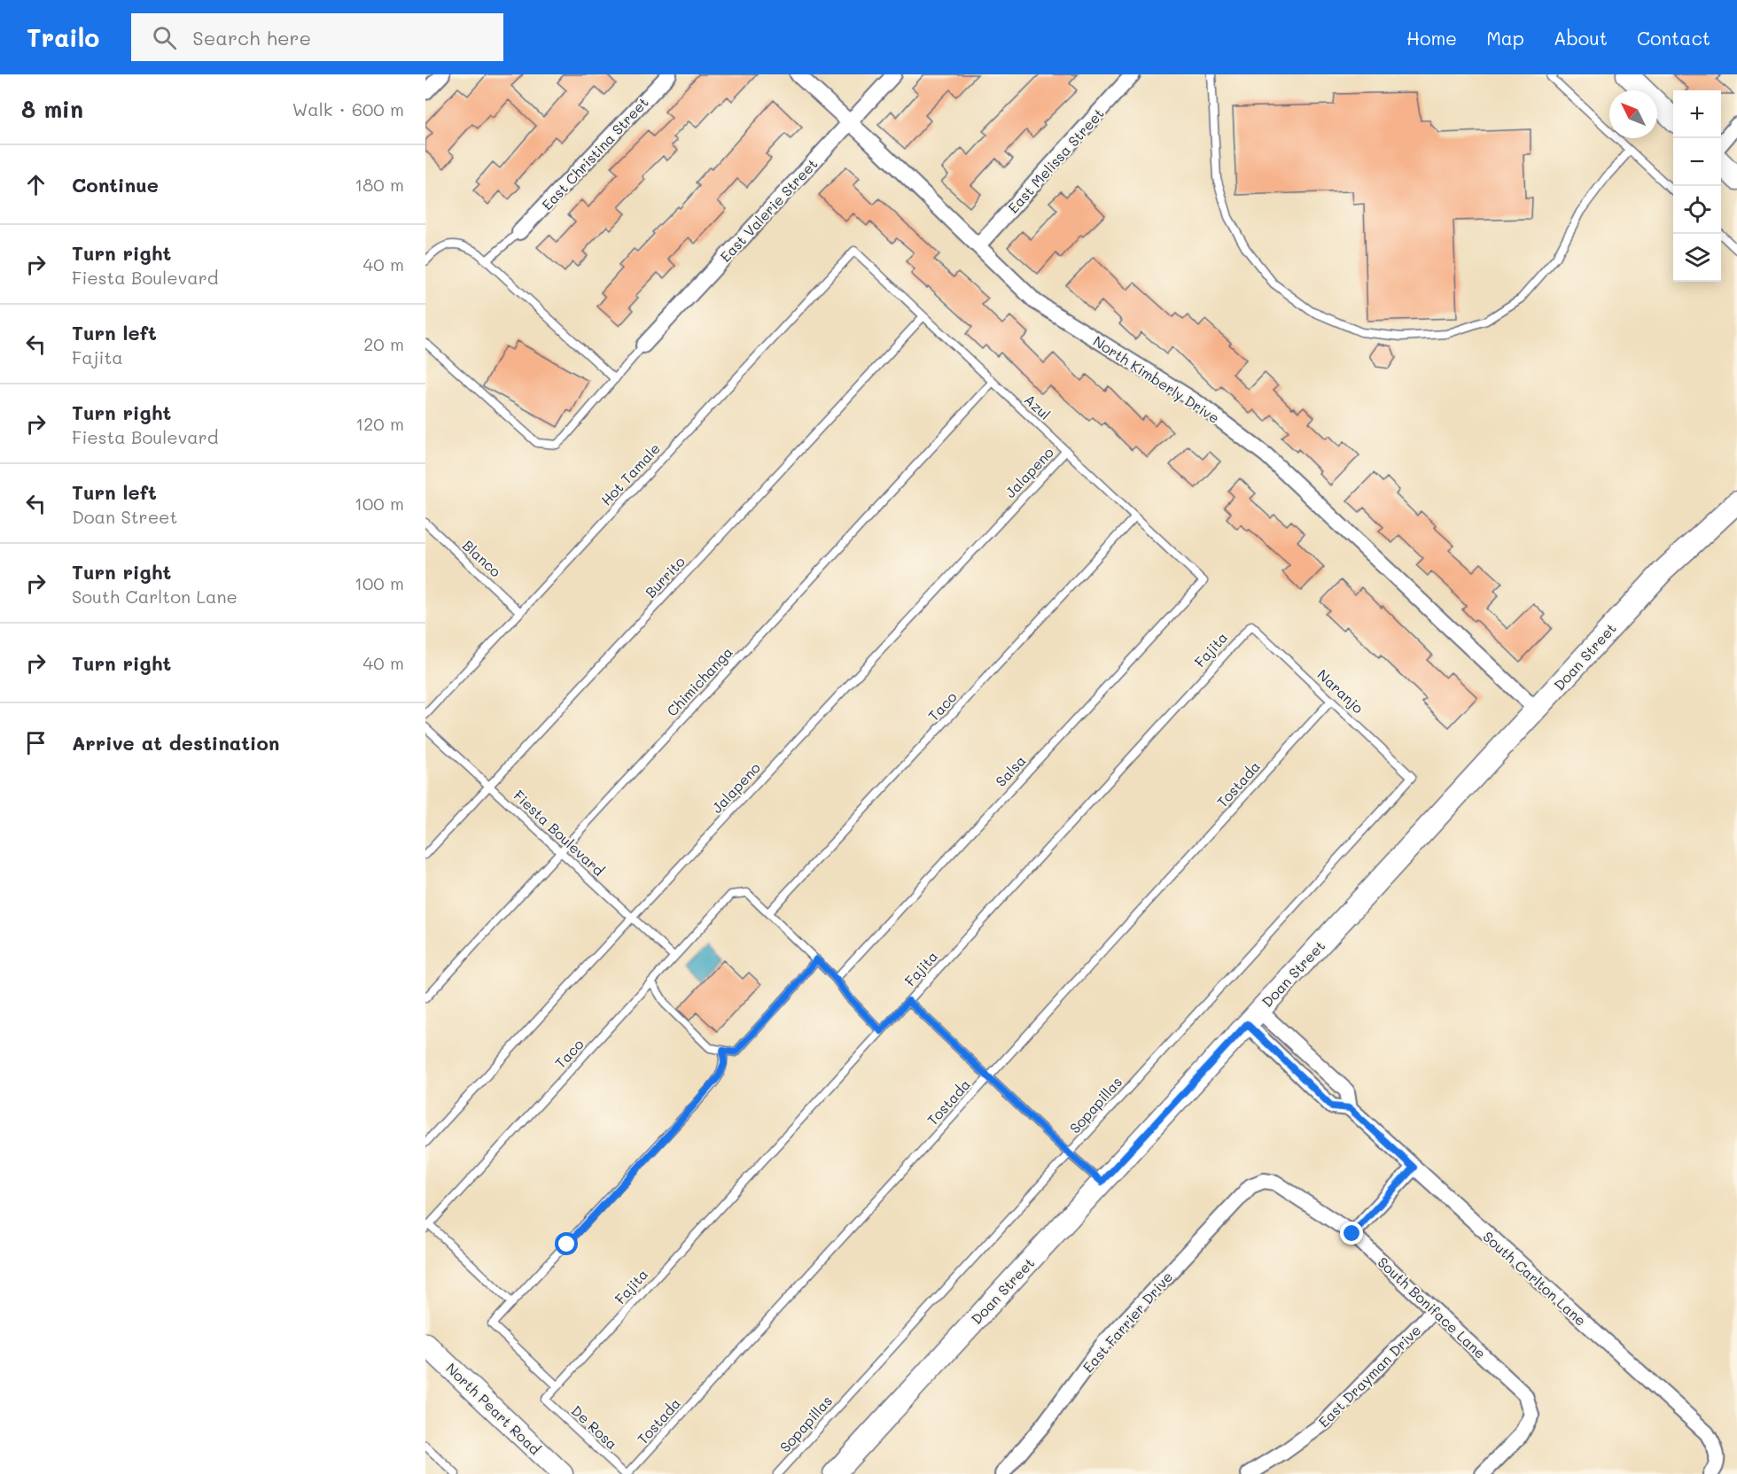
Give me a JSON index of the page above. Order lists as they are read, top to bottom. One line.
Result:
{"streets":{"street":["East Christina Street","East Melissa Street","East Valerie Street","North Kimberly Drive","Doan Street","South Carlton Lane","South Boniface Lane","East Farrier Drive","East Drayman Drive","North Peart Road"],"lane":["Azul","Jalapeno","Hot Tamale","Blanco","Burrito","Fajita","Chimichanga","Naranjo","Taco","Salsa","Tostada","Fiesta Boulevard","Sopapillas","De Rosa"]},"crossings":[["East Melissa Street","North Kimberly Drive"],["East Valerie Street","North Kimberly Drive"],["North Kimberly Drive","Doan Street"],["Azul","Jalapeno"],["Azul","Hot Tamale"],["Azul","Burrito"],["Azul","Chimichanga"],["Azul","Taco"],["Azul","Salsa"],["Jalapeno","Fiesta Boulevard"],["Hot Tamale","Blanco"],["Burrito","Fiesta Boulevard"],["Fajita","Naranjo"],["Fajita","De Rosa"],["Doan Street","South Carlton Lane"],["Chimichanga","Fiesta Boulevard"],["Naranjo","Tostada"],["Naranjo","Sopapillas"],["Taco","Fiesta Boulevard"],["Tostada","De Rosa"],["South Boniface Lane","East Farrier Drive"],["South Boniface Lane","East Drayman Drive"]],"north":"top left","page":{"header":"Trailo","search":"Search here","nav":["Home","Map","About","Contact"],"heading":["8 min","Walk · 600 m"],"map_buttons":["+","−"],"list":[["Continue","180 m"],["Turn right","Fiesta Boulevard","40 m"],["Turn left","Fajita","20 m"],["Turn right","Fiesta Boulevard","120 m"],["Turn left","Doan Street","100 m"],["Turn right","South Carlton Lane","100 m"],["Turn right","40 m"],"Arrive at destination"]}}
